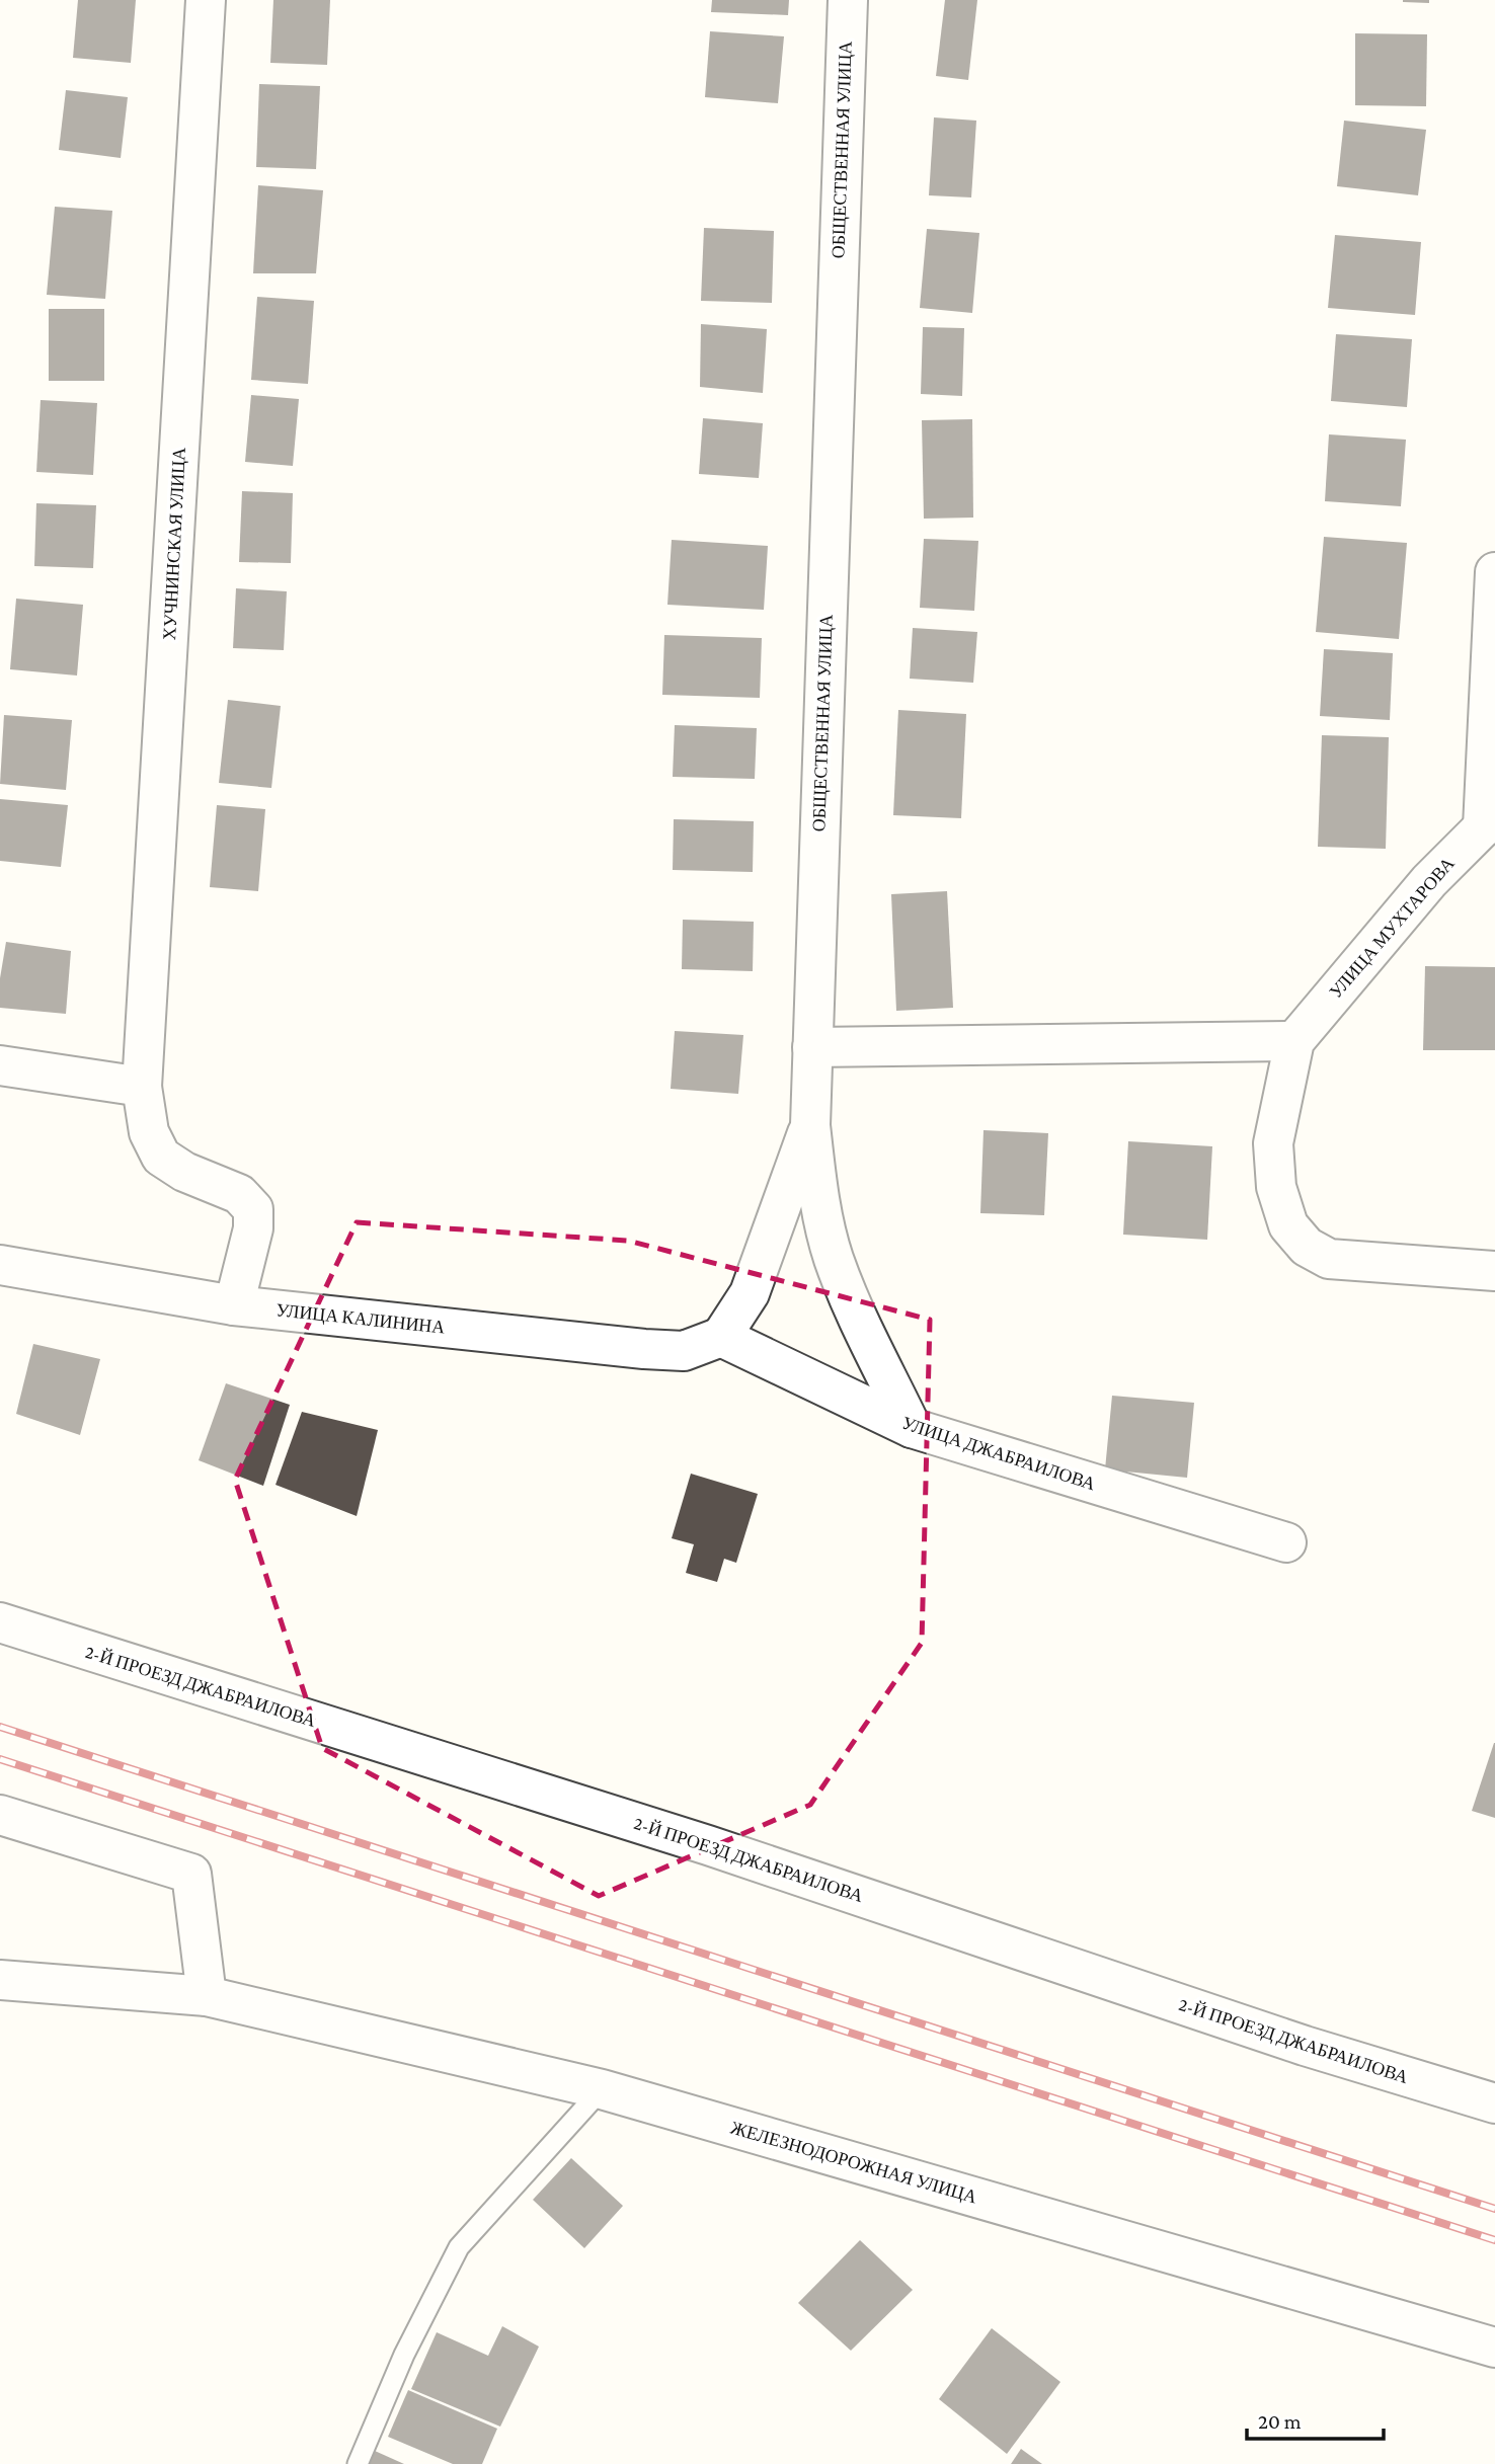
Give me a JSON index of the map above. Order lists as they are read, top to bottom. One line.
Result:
{"streets":{"street":["ОБЩЕСТВЕННАЯ УЛИЦА","ХУЧНИНСКАЯ УЛИЦА","УЛИЦА МУХТАРОВА","УЛИЦА КАЛИНИНА","УЛИЦА ДЖАБРАИЛОВА","2-Й ПРОЕЗД ДЖАБРАИЛОВА","ЖЕЛЕЗНОДОРОЖНАЯ УЛИЦА"]},"crossings":[["ОБЩЕСТВЕННАЯ УЛИЦА","УЛИЦА ДЖАБРАИЛОВА"],["ХУЧНИНСКАЯ УЛИЦА","УЛИЦА КАЛИНИНА"],["УЛИЦА КАЛИНИНА","УЛИЦА ДЖАБРАИЛОВА"]],"scale_bar":"20 m"}
